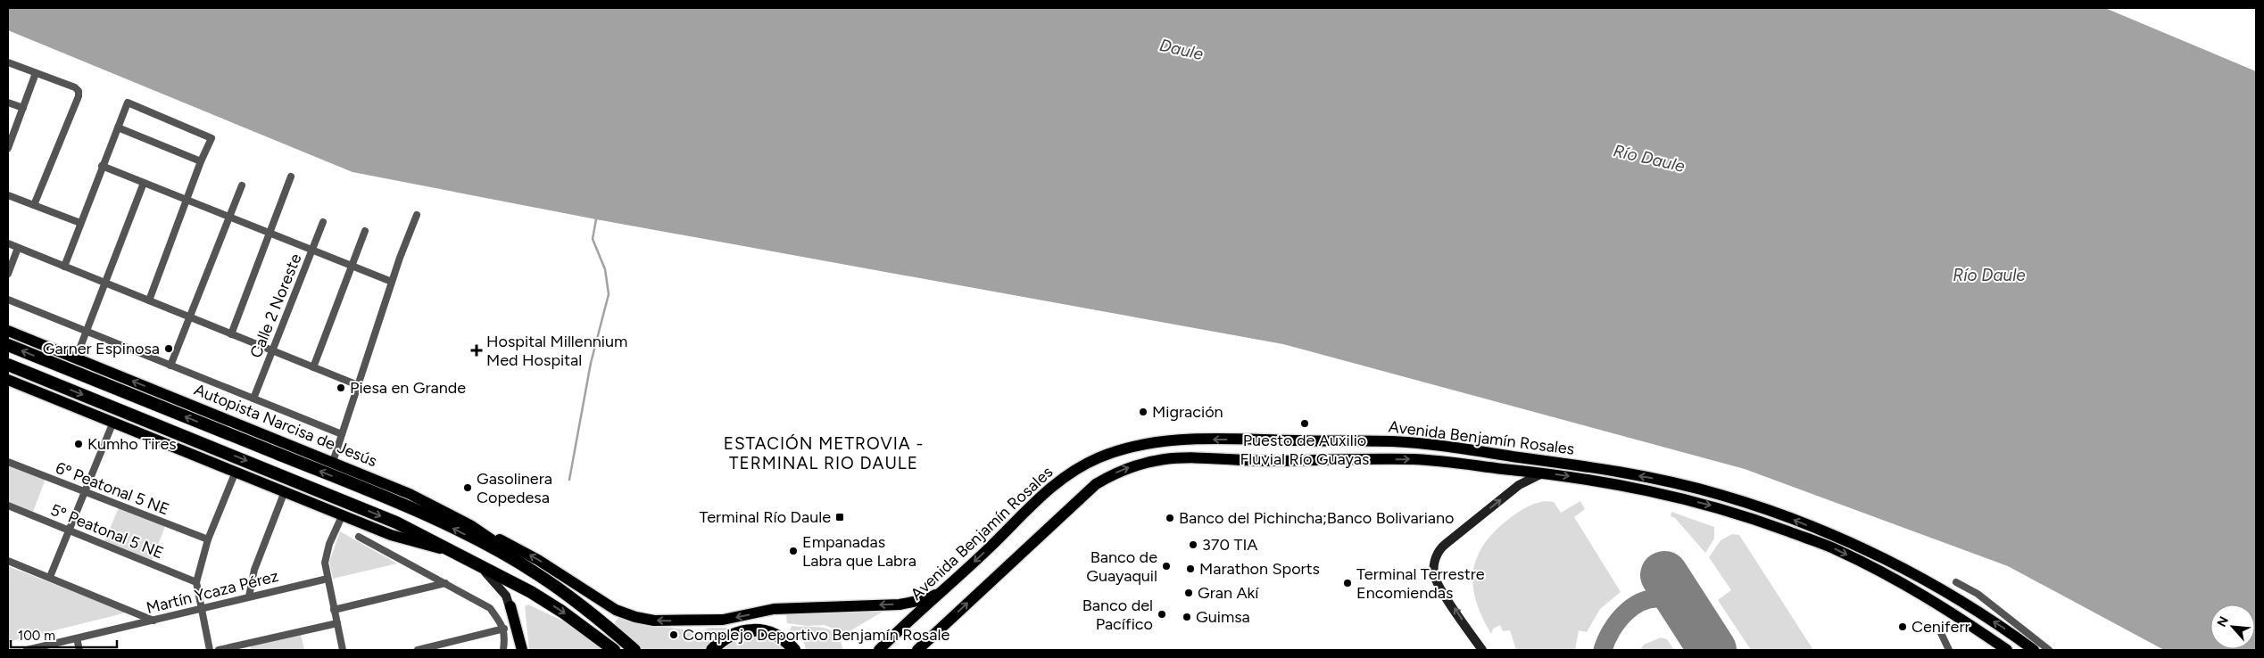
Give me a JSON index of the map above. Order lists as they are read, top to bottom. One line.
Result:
{"streets":{"highway":["Autopista Narcisa de Jesús"],"main road":["Avenida Benjamín Rosales"],"street":["Calle 2 Noreste","6º Peatonal 5 NE","5º Peatonal 5 NE","Martín Ycaza Pérez"]},"districts":["ESTACIÓN METROVIA - TERMINAL RIO DAULE"],"water":["Daule","Río Daule"],"places":{"other":["Garner Espinosa","Piesa en Grande","Migración","Puesto de Auxilio Fluvial Río Guayas","Kumho Tires","Gasolinera Copedesa","Banco del Pichincha;Banco Bolivariano","370 TIA","Empanadas Labra que Labra","Banco de Guayaquil","Marathon Sports","Terminal Terrestre Encomiendas","Gran Akí","Banco del Pacífico","Guimsa","Ceniferr","Complejo Deportivo Benjamín Rosale"],"health":["Hospital Millennium Med Hospital"],"transit":["Terminal Río Daule"]},"scale_bar":"100 m","north":"top left"}
